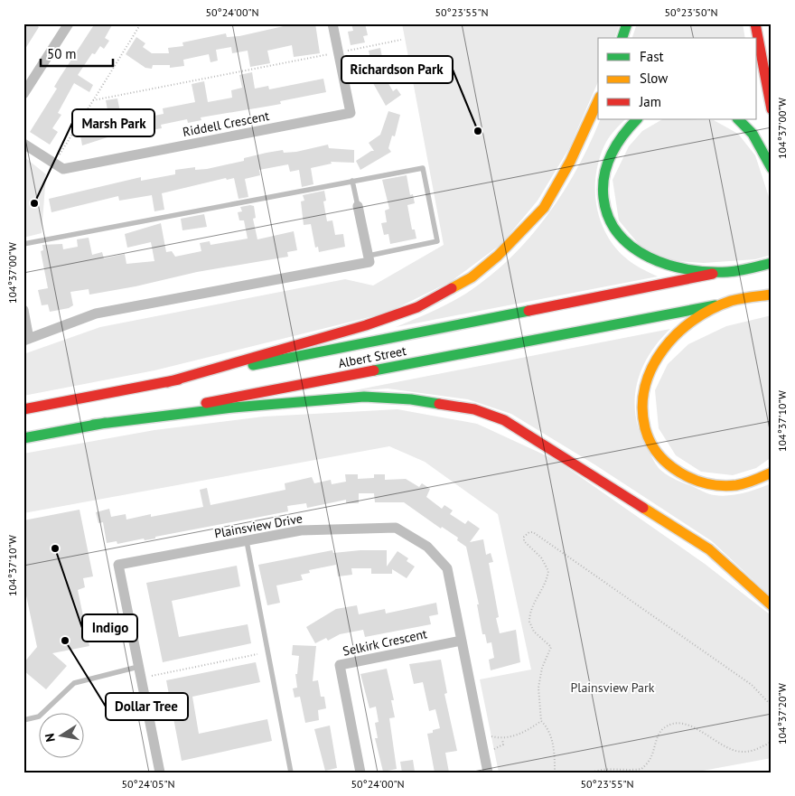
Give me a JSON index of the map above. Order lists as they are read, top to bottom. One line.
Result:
{"streets":{"main road":["Albert Street"],"street":["Riddell Crescent","Plainsview Drive","Selkirk Crescent"]},"crossings":[["Plainsview Drive","Selkirk Crescent"]],"parks":["Plainsview Park"],"places":["Richardson Park","Marsh Park","Indigo","Dollar Tree"],"legend":["Fast","Slow","Jam"],"scale_bar":"50 m","north":"left","coordinates":["50°24'00\"N","50°23'55\"N","50°23'50\"N","104°37'00\"W","104°37'10\"W","104°37'20\"W","50°24'05\"N"]}
